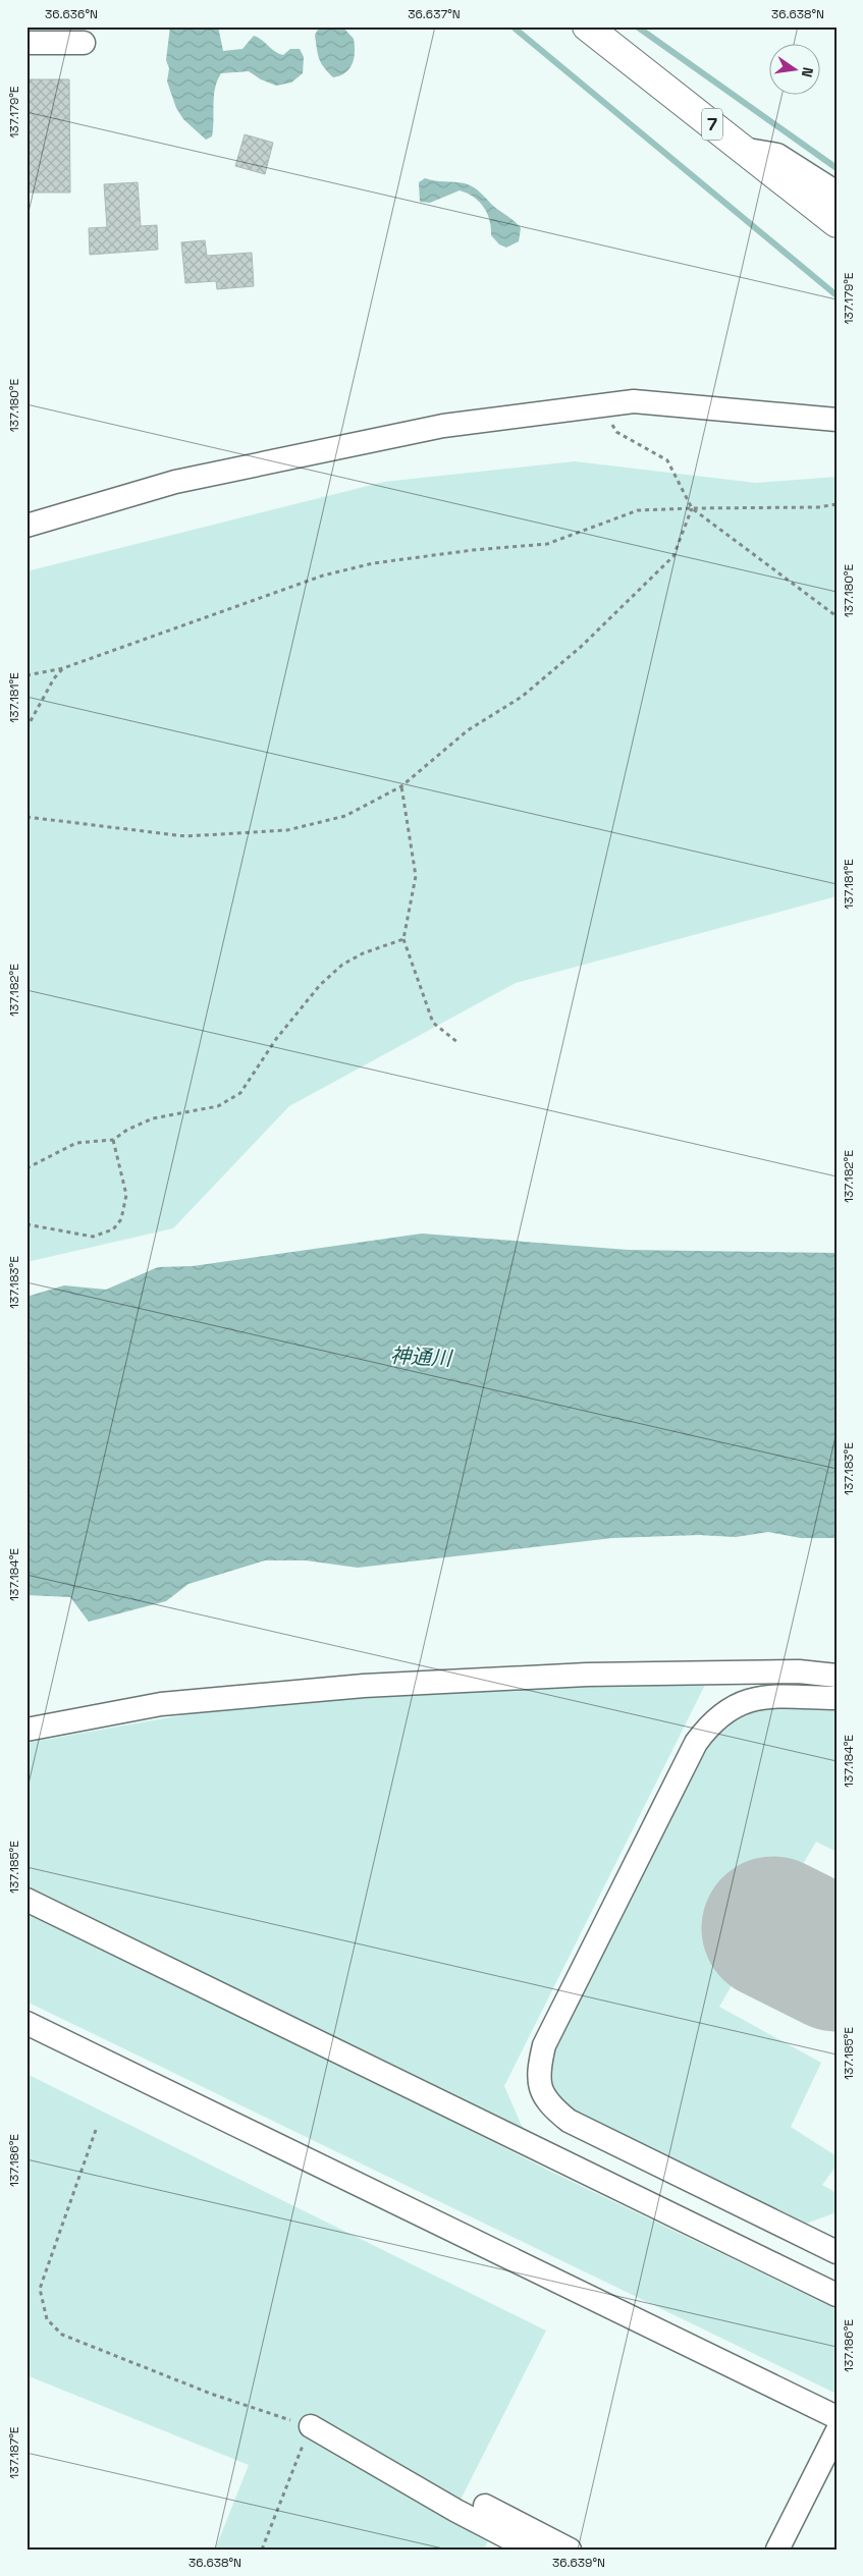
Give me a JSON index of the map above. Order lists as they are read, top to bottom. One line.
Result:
{"streets":{"main road":["7"]},"water":["神通川"],"north":"right","coordinates":["36.636°N","36.637°N","36.638°N","137.179°E","137.180°E","137.181°E","137.182°E","137.183°E","137.184°E","137.185°E","137.186°E","137.187°E","36.639°N"]}
